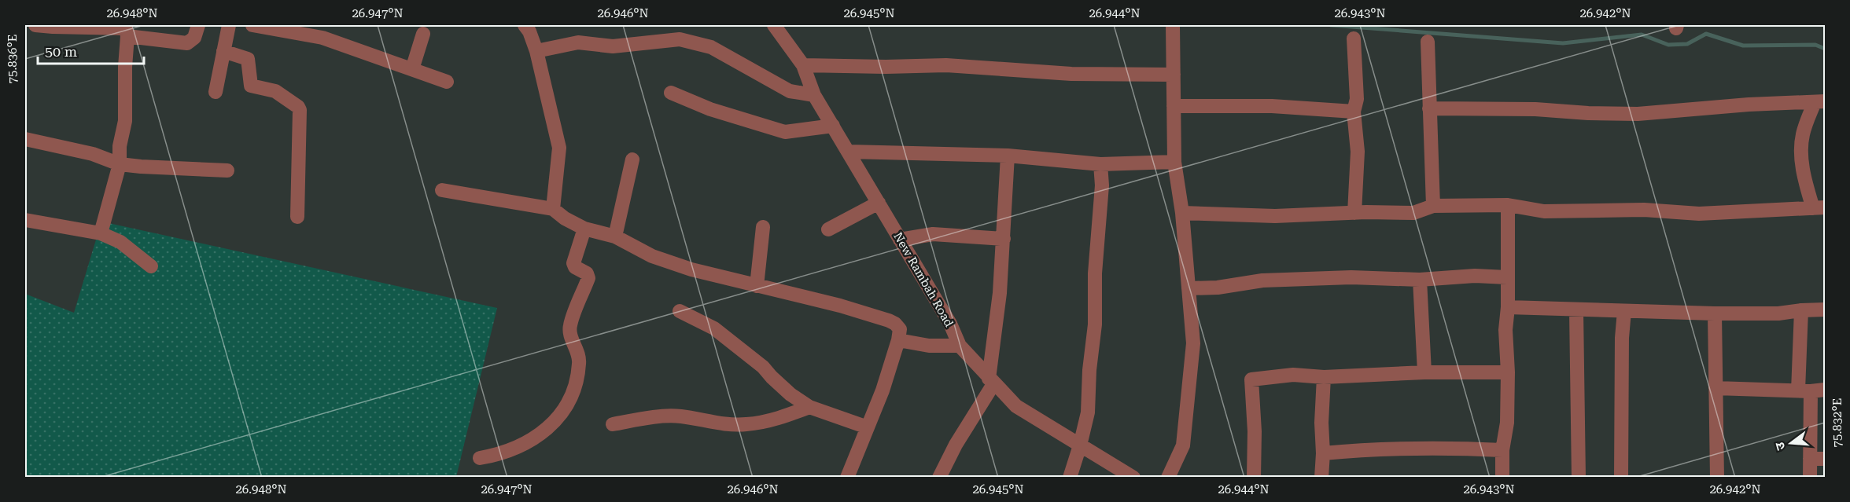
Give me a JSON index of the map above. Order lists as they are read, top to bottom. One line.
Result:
{"streets":{"street":["New Rambah Road"]},"scale_bar":"50 m","north":"left","coordinates":["26.948°N","26.947°N","26.946°N","26.945°N","26.944°N","26.943°N","26.942°N","75.836°E","75.832°E"]}
